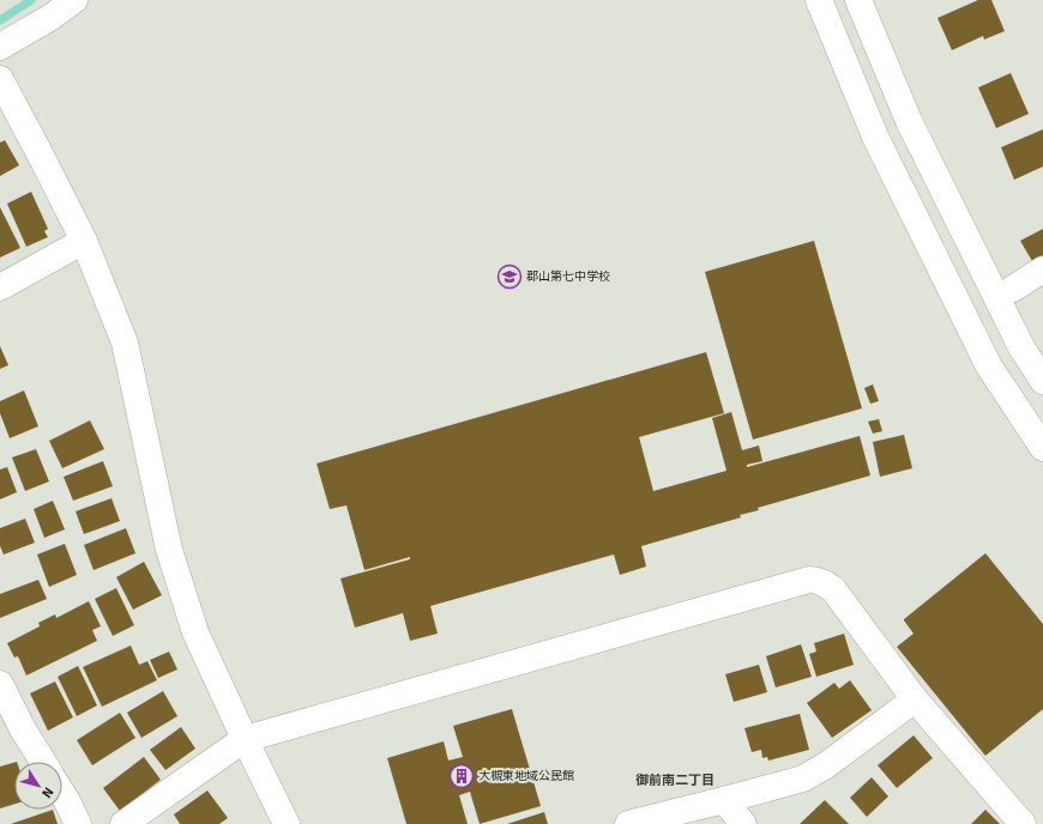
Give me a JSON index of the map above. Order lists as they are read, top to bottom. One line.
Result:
{"districts":["御前南二丁目"],"places":{"school or university":["郡山第七中学校"],"building":["大槻東地域公民館"]},"north":"bottom right"}
